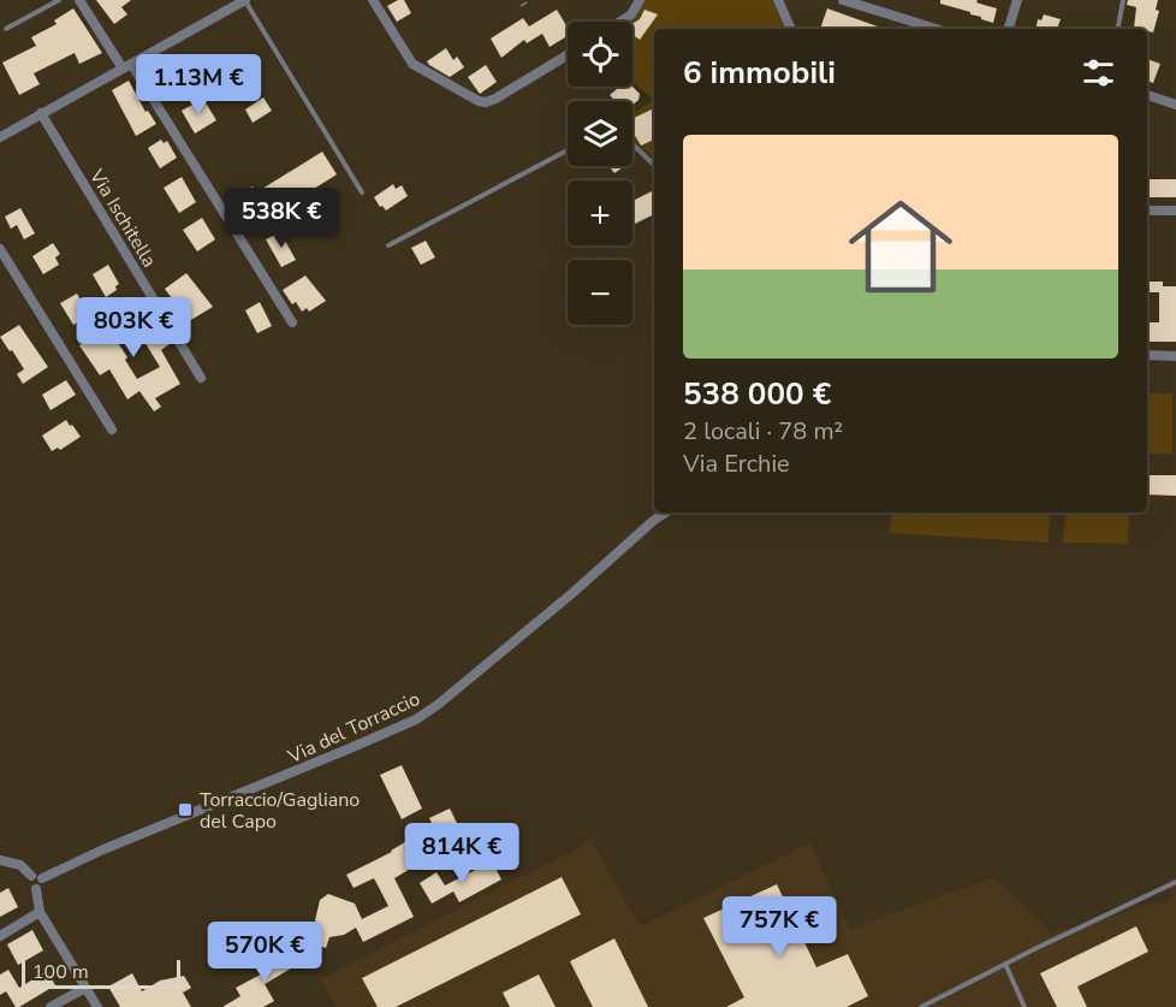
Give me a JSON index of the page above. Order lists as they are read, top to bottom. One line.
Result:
{"streets":{"street":["Via Ischitella","Via del Torraccio"]},"places":{"transit":["Torraccio/Gagliano del Capo"]},"scale_bar":"100 m","page":{"map_buttons":["+","−"],"heading":"6 immobili","price":["1.13M €","538K €","803K €","814K €","757K €","570K €"],"list":[{"name":"538 000 €","note":"2 locali · 78 m² · Via Erchie"}],"scale":"100 m"}}
